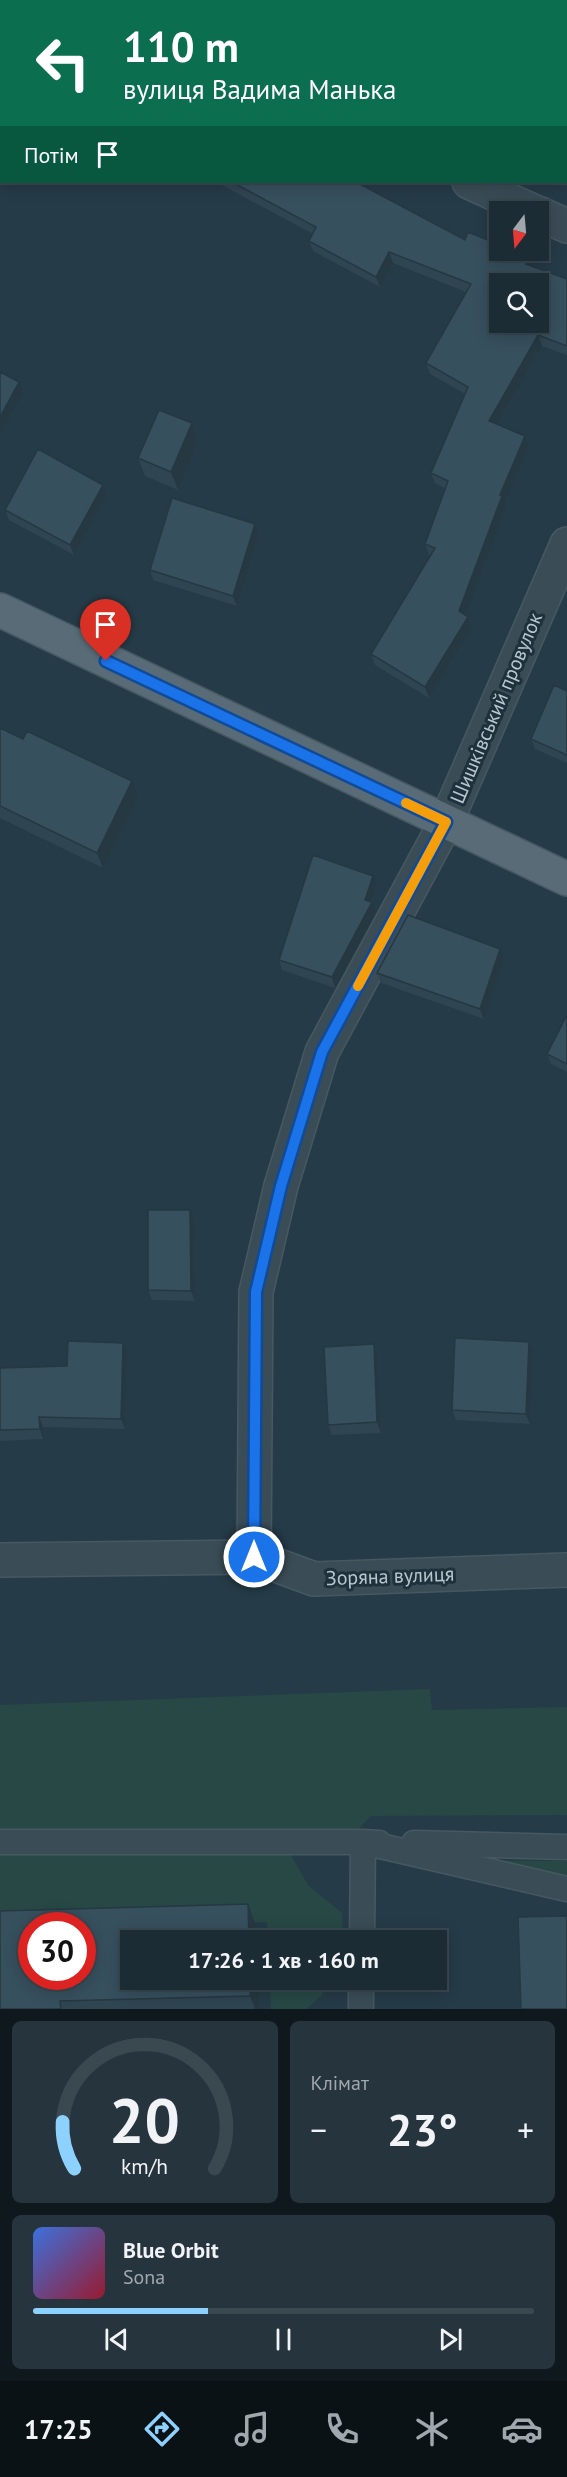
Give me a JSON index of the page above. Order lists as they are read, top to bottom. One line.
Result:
{"streets":{"street":["Шишківський провулок","Зоряна вулиця"]},"crossings":[["Шишківський провулок","Зоряна вулиця"]],"north":"bottom","page":{"turn":["110 m","вулиця Вадима Манька"],"then":"Потім","limit":"30","trip":"17:26 · 1 хв · 160 m","tile":"Клімат","heat":["−","23°","+"],"song":["Blue Orbit","Sona"],"tabs":"17:25","gauge":["20","km/h"]}}
